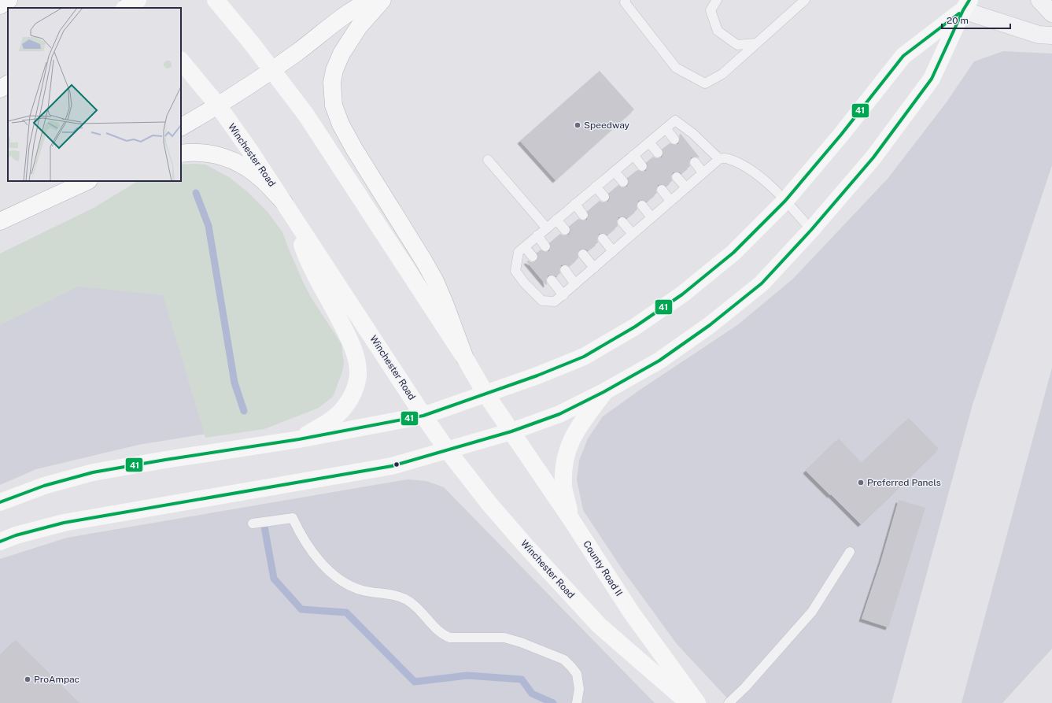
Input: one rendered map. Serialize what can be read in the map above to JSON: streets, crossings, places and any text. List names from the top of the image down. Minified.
{"streets":{"main road":["Winchester Road","County Road II"]},"places":["Speedway","Preferred Panels","ProAmpac"],"lines":["transit line 41"],"scale_bar":"20 m"}
